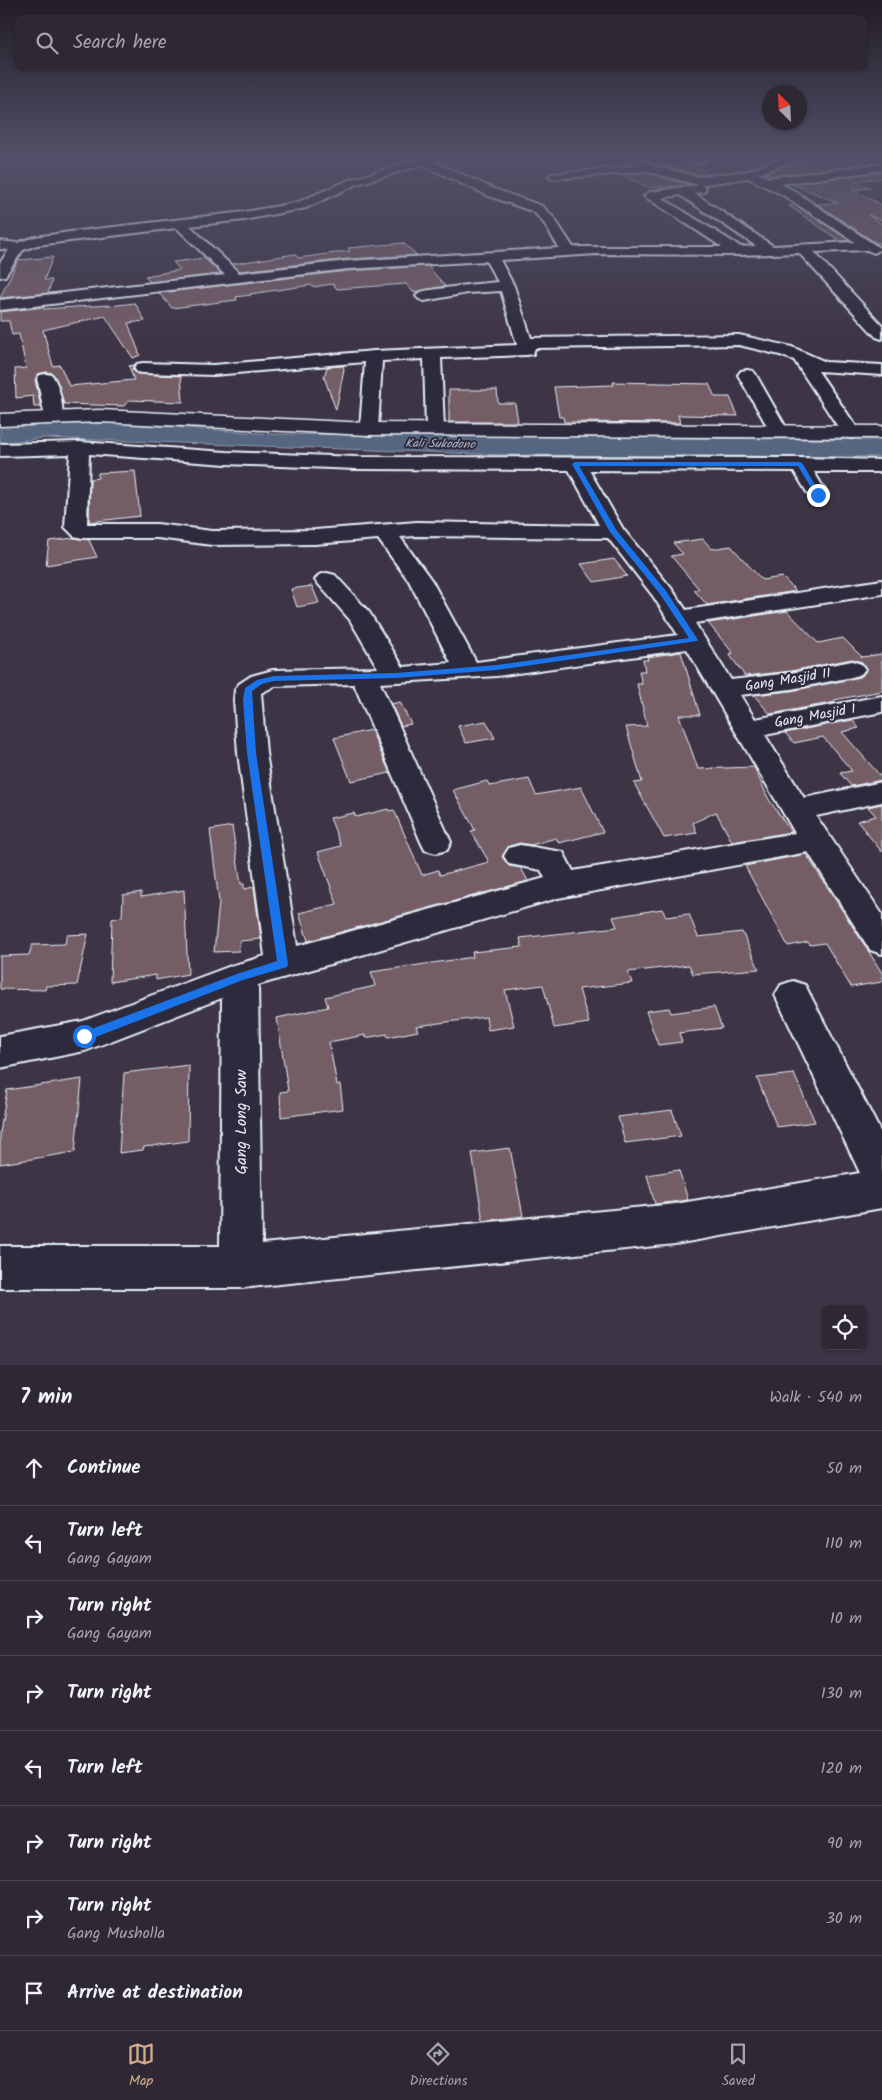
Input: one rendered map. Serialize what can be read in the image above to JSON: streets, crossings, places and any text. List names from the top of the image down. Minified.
{"streets":{"street":["Gang Masjid II","Gang Masjid I","Gang Long Saw"]},"water":["Kali Sukodono"],"north":"top left","page":{"search":"Search here","heading":["7 min","Walk · 540 m"],"list":[["Continue","50 m"],["Turn left","Gang Gayam","110 m"],["Turn right","Gang Gayam","10 m"],["Turn right","130 m"],["Turn left","120 m"],["Turn right","90 m"],["Turn right","Gang Musholla","30 m"],"Arrive at destination"],"nav":["Map","Directions","Saved"]}}
